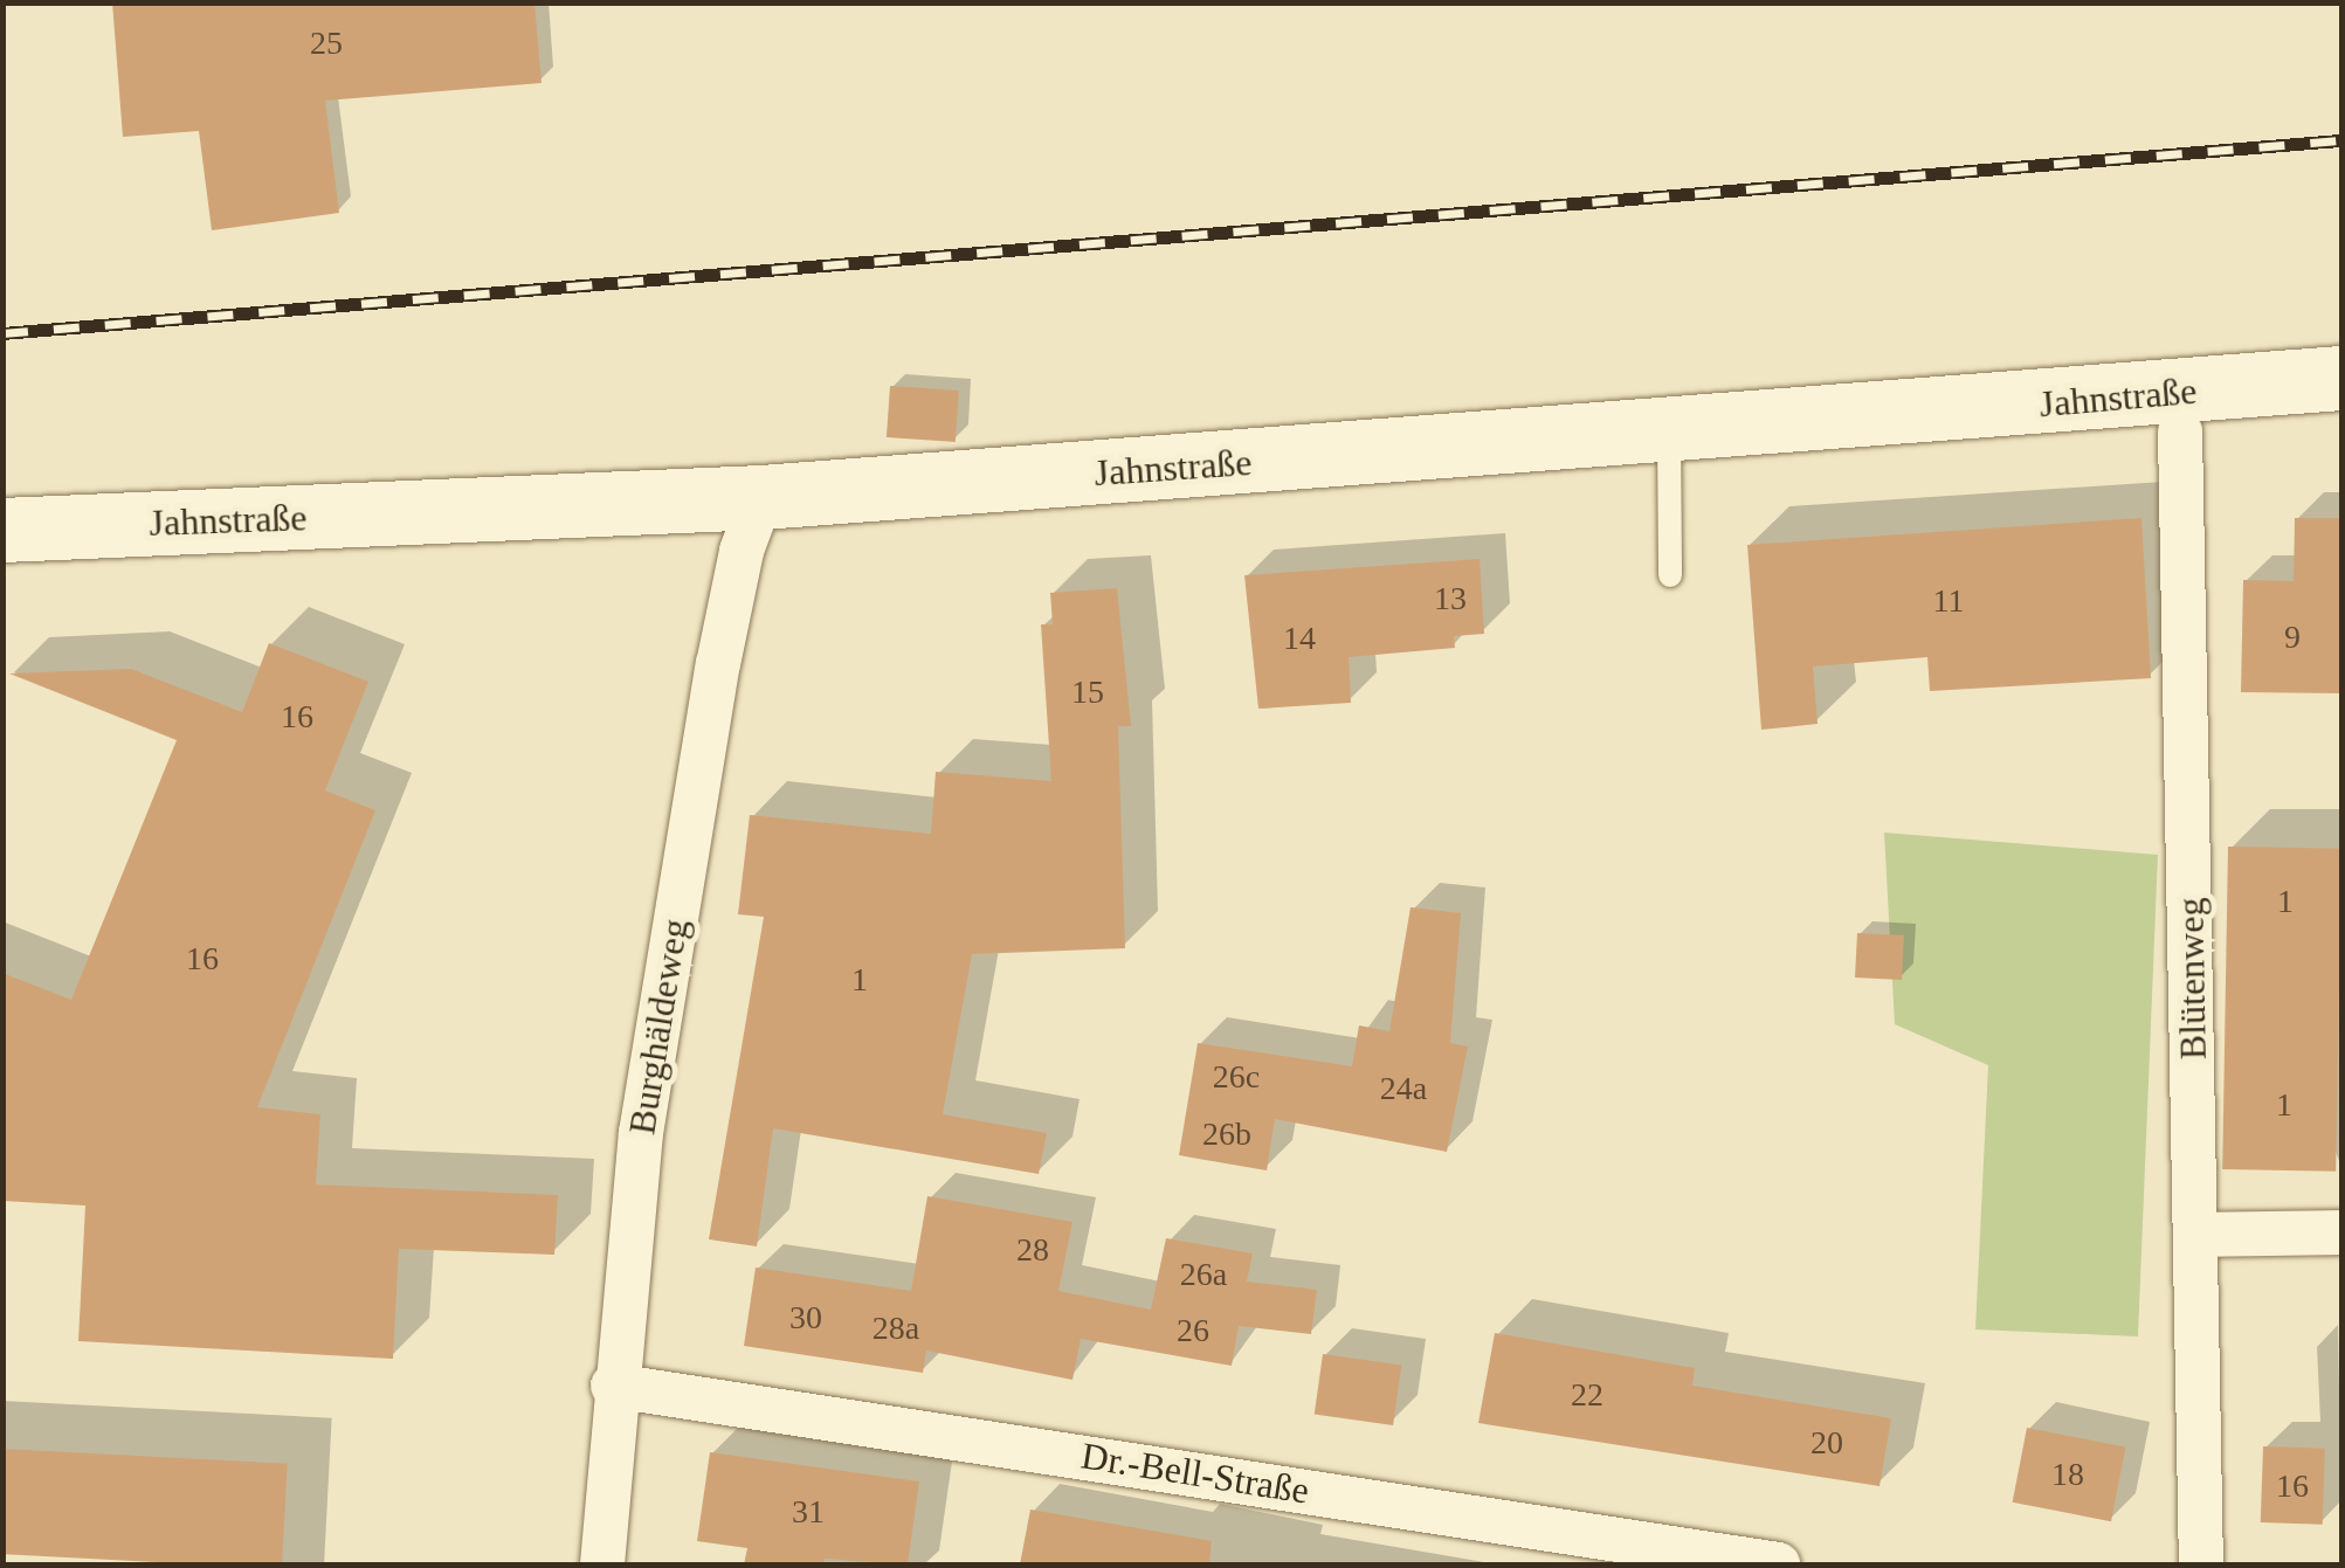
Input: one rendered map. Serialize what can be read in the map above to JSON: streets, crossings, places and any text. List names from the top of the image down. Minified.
{"streets":{"street":["Jahnstraße","Blütenweg","Burghäldeweg","Dr.-Bell-Straße"]},"crossings":[["Jahnstraße","Blütenweg"],["Jahnstraße","Burghäldeweg"],["Burghäldeweg","Dr.-Bell-Straße"]],"house_numbers":["25","13","11","9","14","15","16","1","16","1","26c","24a","1","26b","28","26a","30","28a","26","22","20","18","16","31"]}
